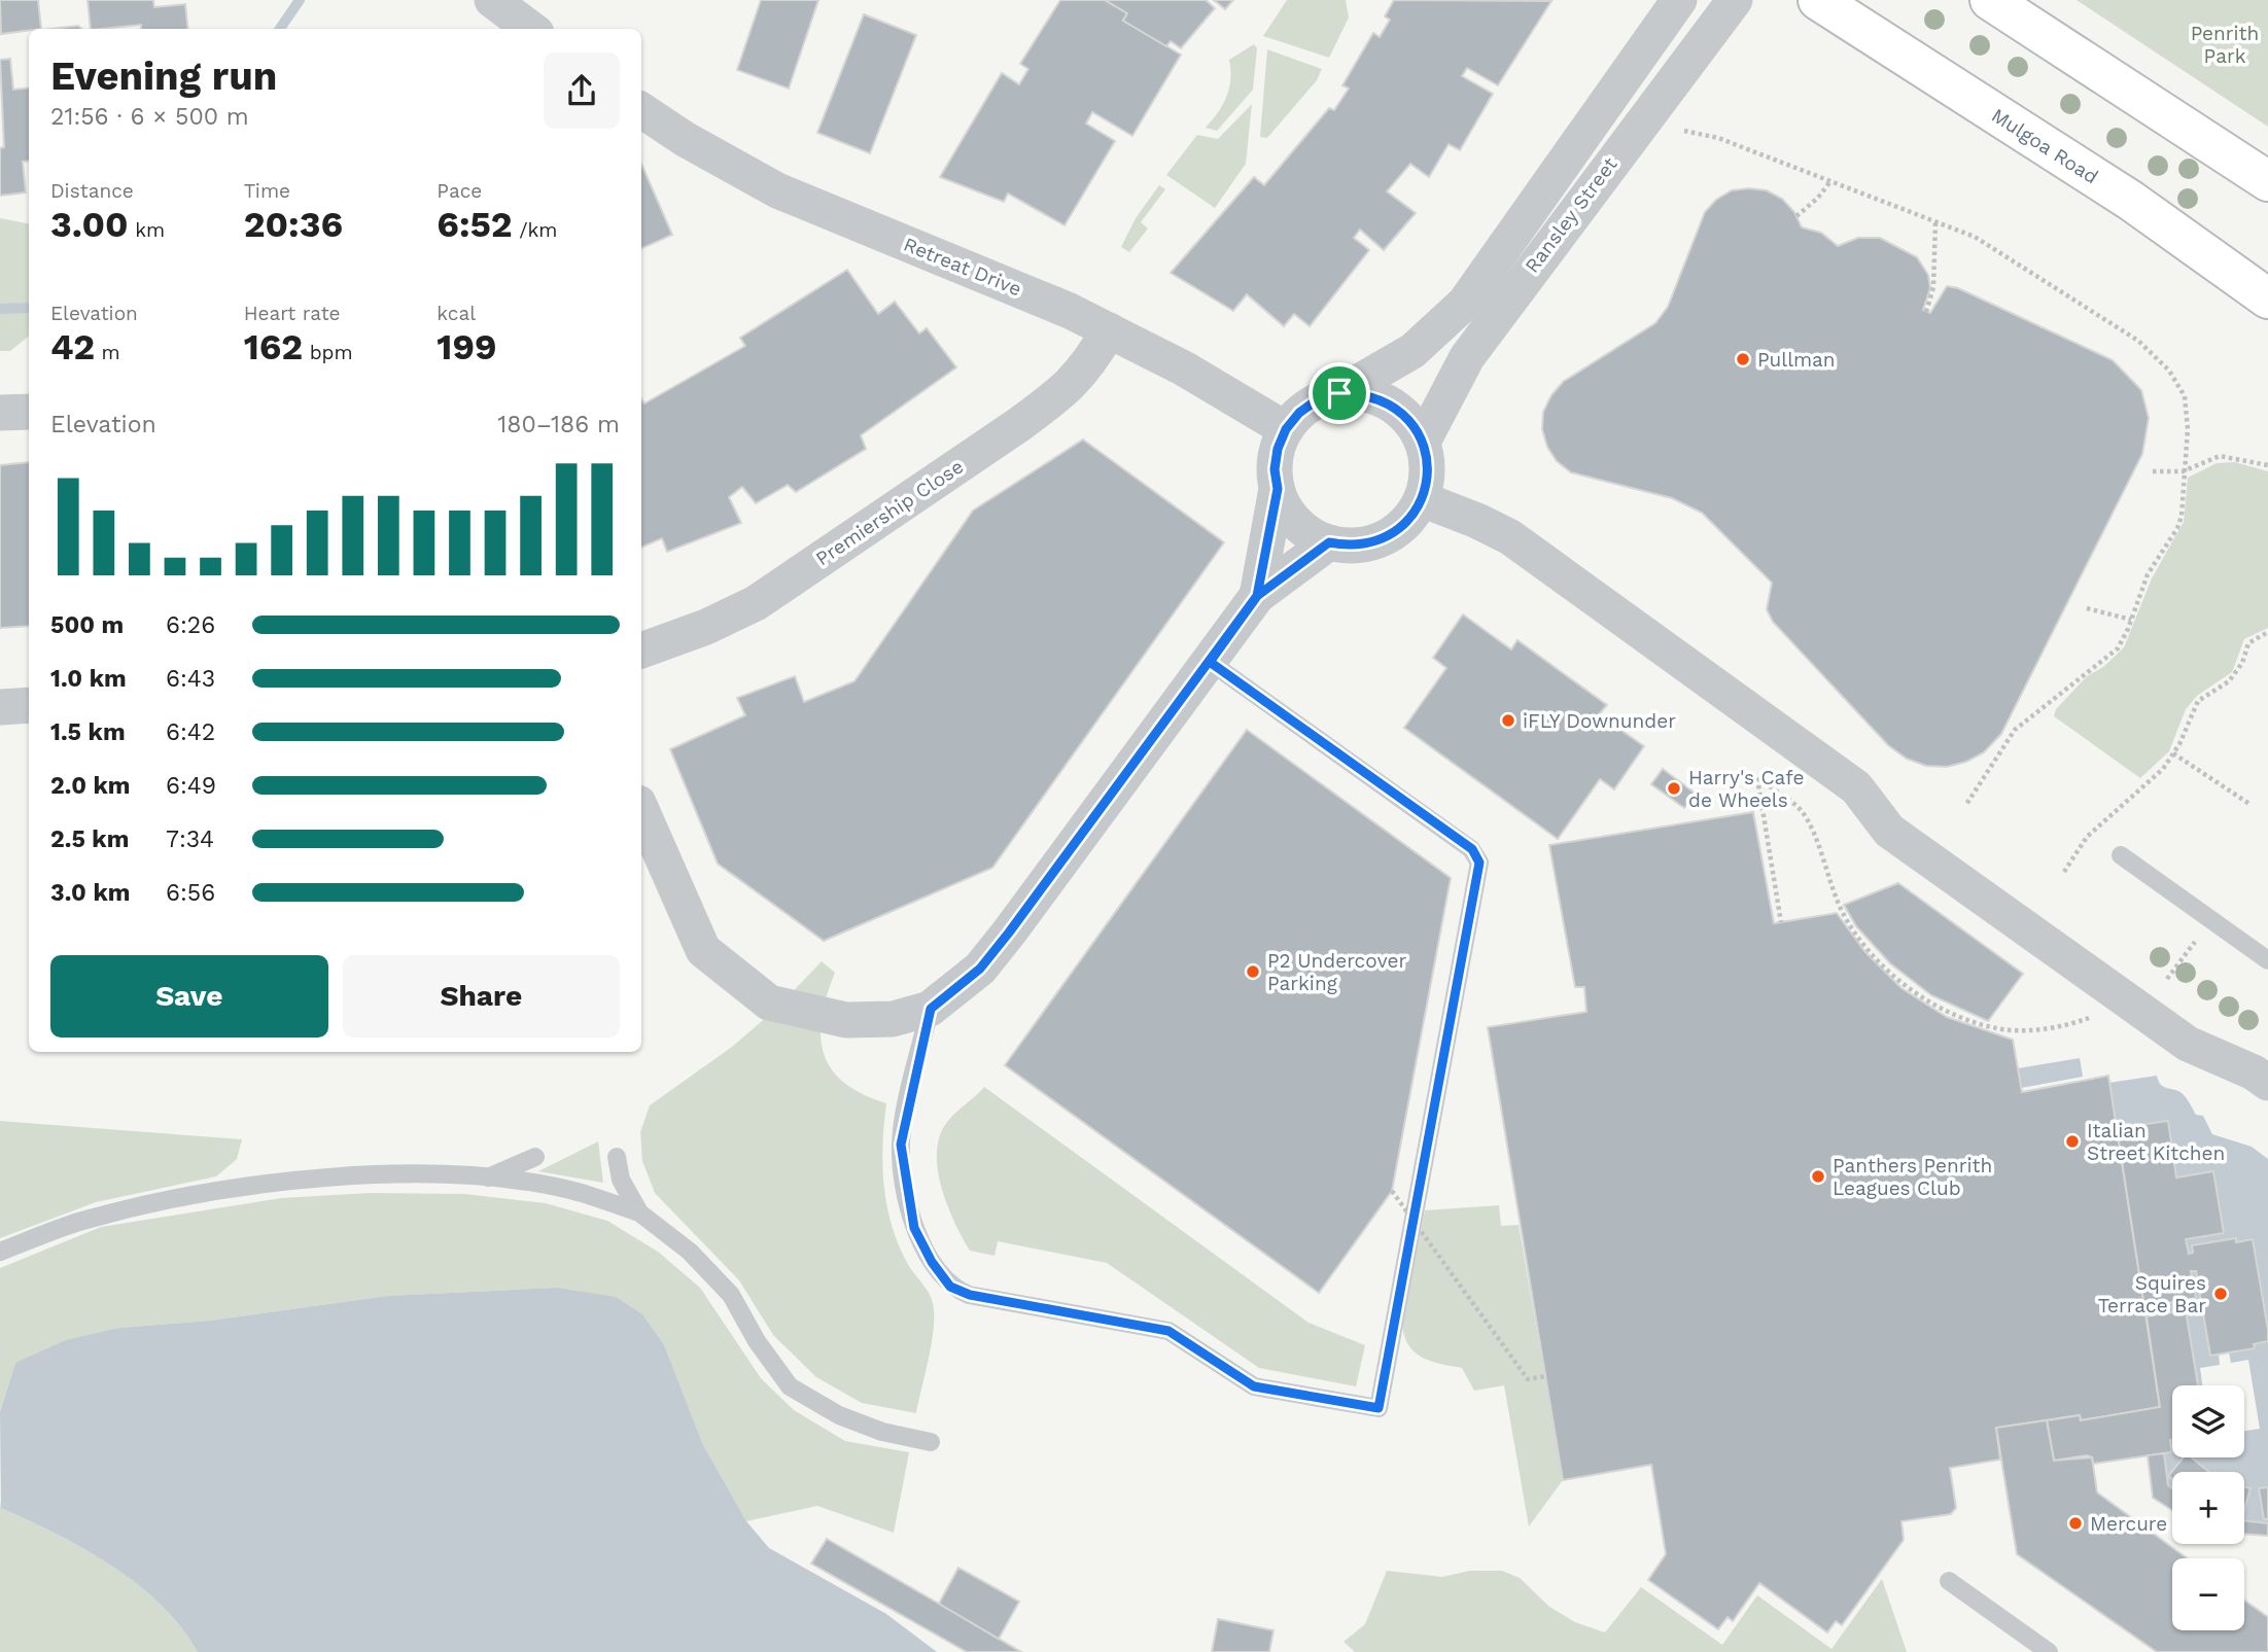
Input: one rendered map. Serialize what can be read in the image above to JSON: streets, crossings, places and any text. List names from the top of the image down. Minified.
{"streets":{"main road":["Mulgoa Road"],"street":["Ransley Street","Retreat Drive","Premiership Close"]},"crossings":[["Ransley Street","Retreat Drive"],["Retreat Drive","Premiership Close"]],"parks":["Penrith Park"],"places":["Pullman","iFLY Downunder","Harry's Cafe de Wheels","P2 Undercover Parking","Italian Street Kitchen","Panthers Penrith Leagues Club","Squires Terrace Bar","Mercure"],"page":{"heading":["Evening run","21:56 · 6 × 500 m"],"stats":[["Distance","3.00 km"],["Time","20:36"],["Pace","6:52 /km"],["Elevation","42 m"],["Heart rate","162 bpm"],["kcal","199"]],"chart":["Elevation","180–186 m"],"list":[{"name":"500 m","note":"6:26"},{"name":"1.0 km","note":"6:43"},{"name":"1.5 km","note":"6:42"},{"name":"2.0 km","note":"6:49"},{"name":"2.5 km","note":"7:34"},{"name":"3.0 km","note":"6:56"}],"buttons":["Save","Share"],"map_buttons":["+","−"]}}
